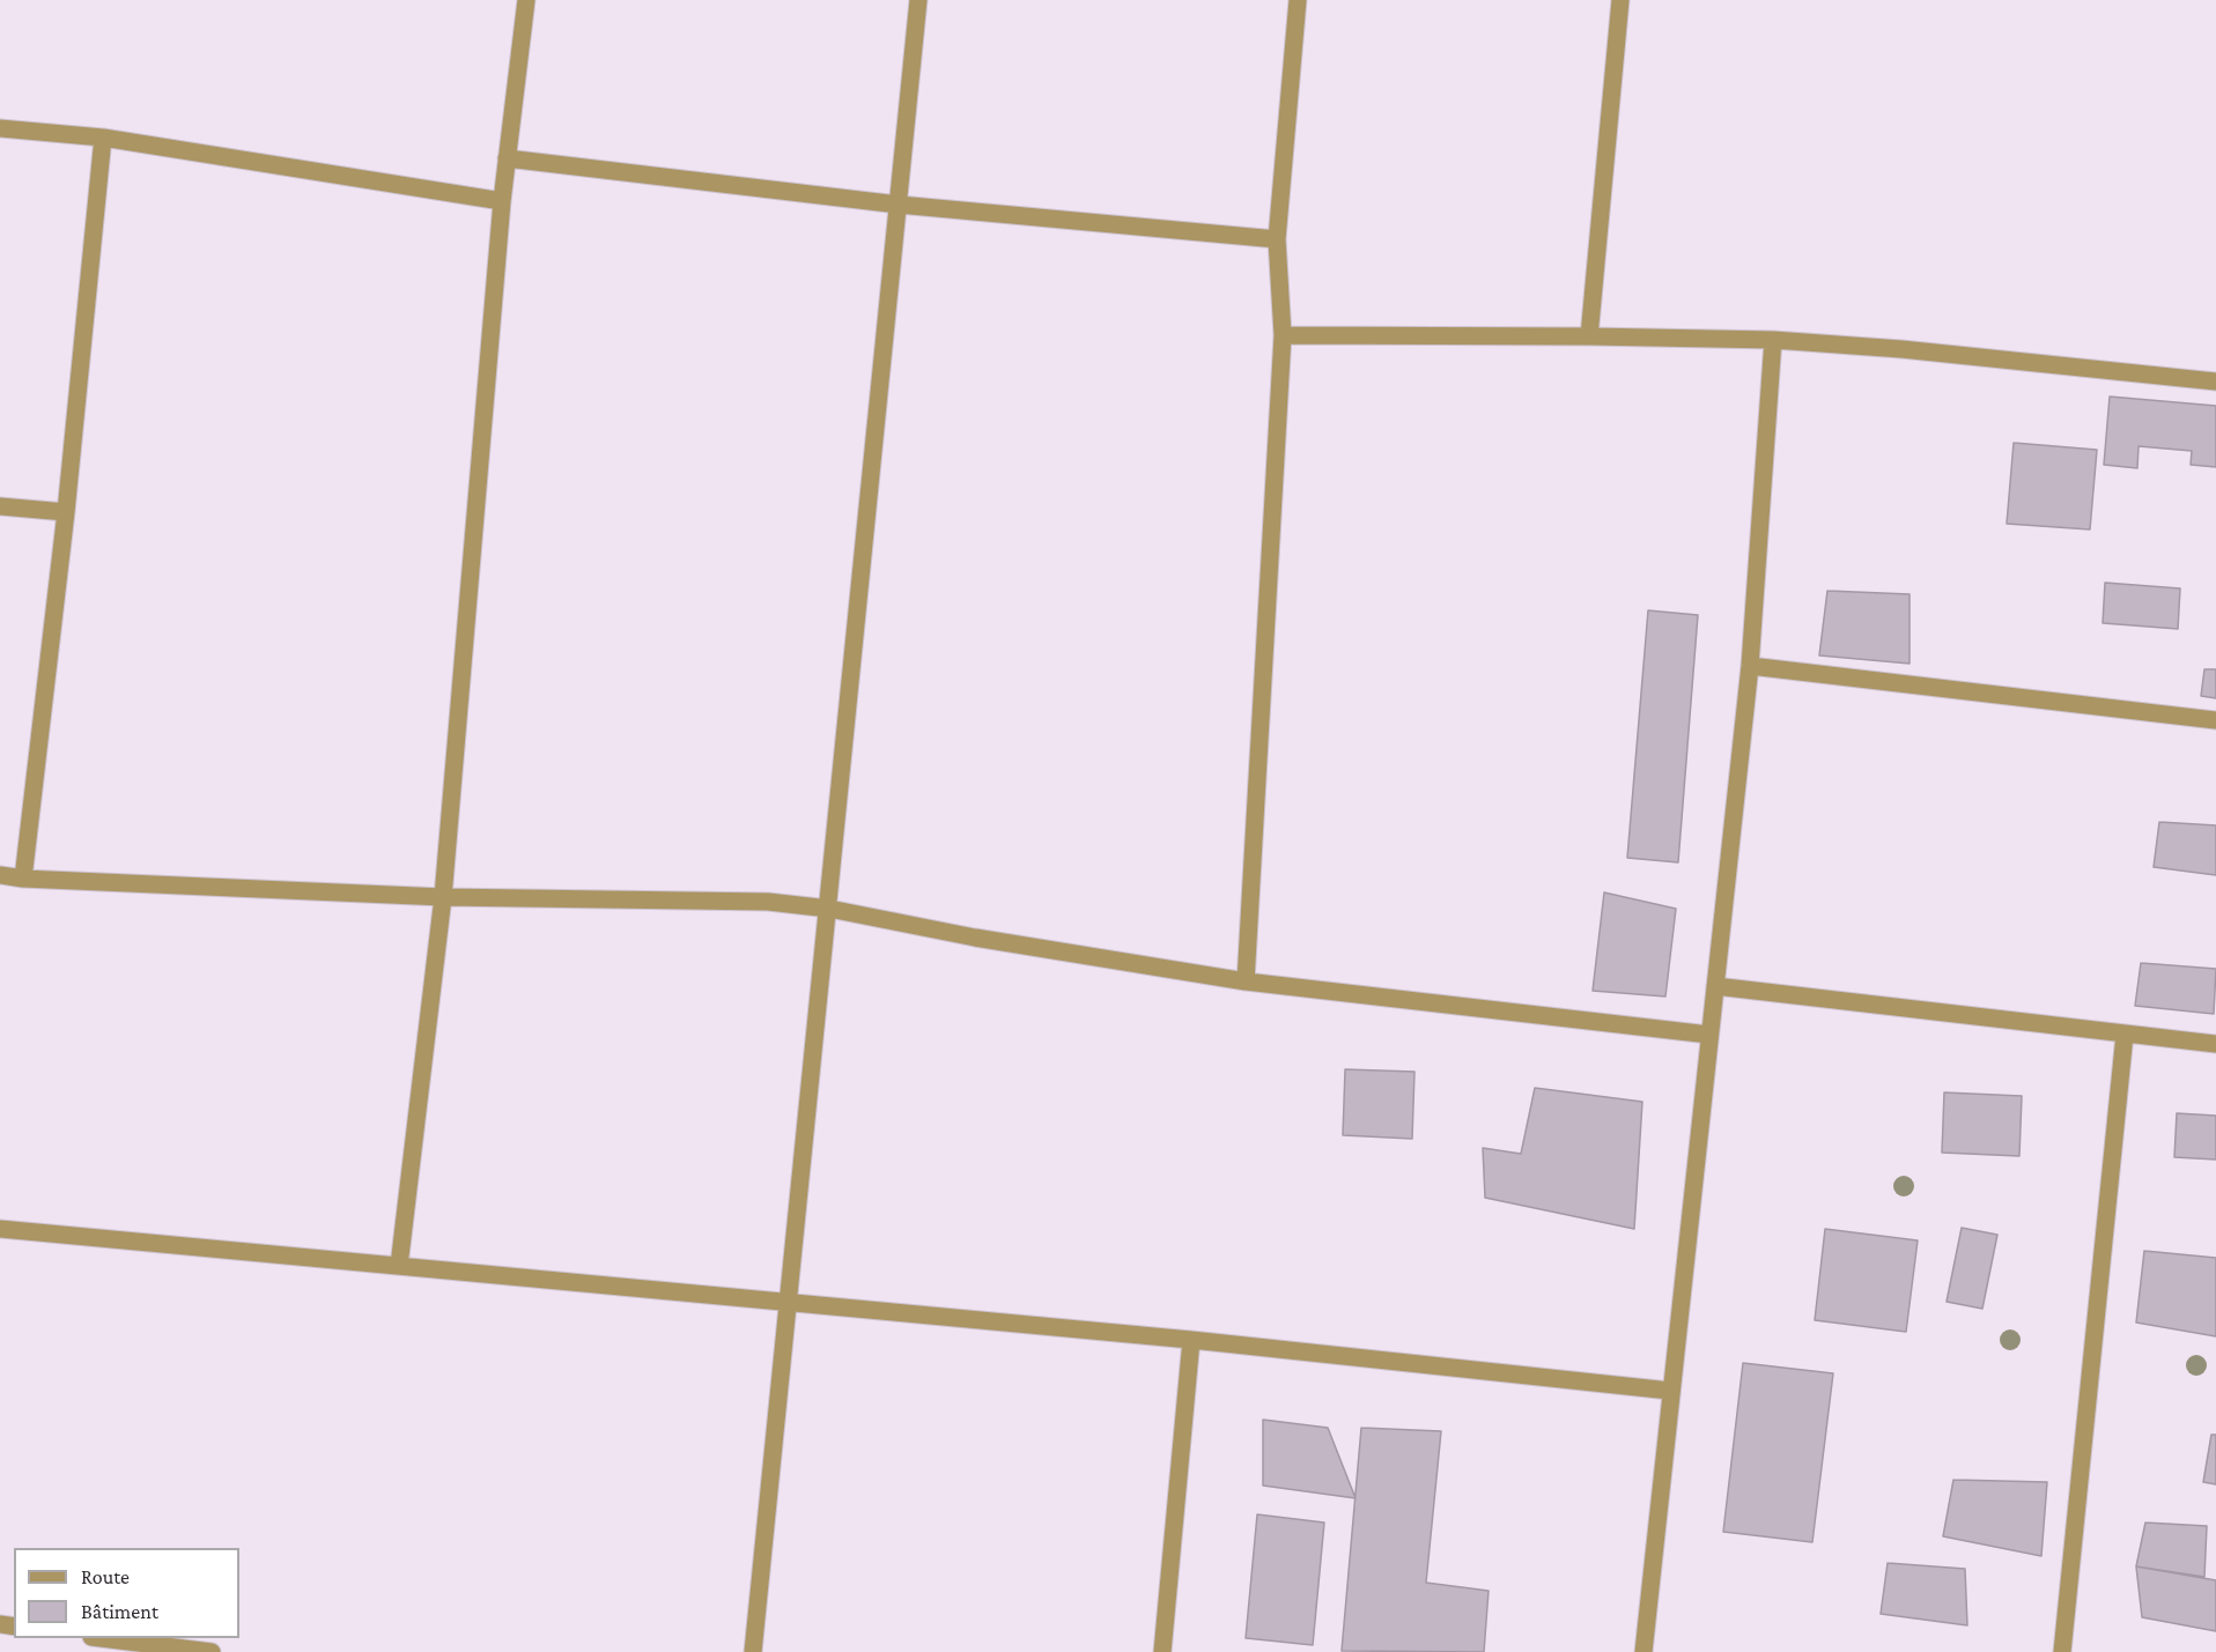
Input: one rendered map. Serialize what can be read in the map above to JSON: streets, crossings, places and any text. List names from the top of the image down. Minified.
{"legend":["Route","Bâtiment"]}
